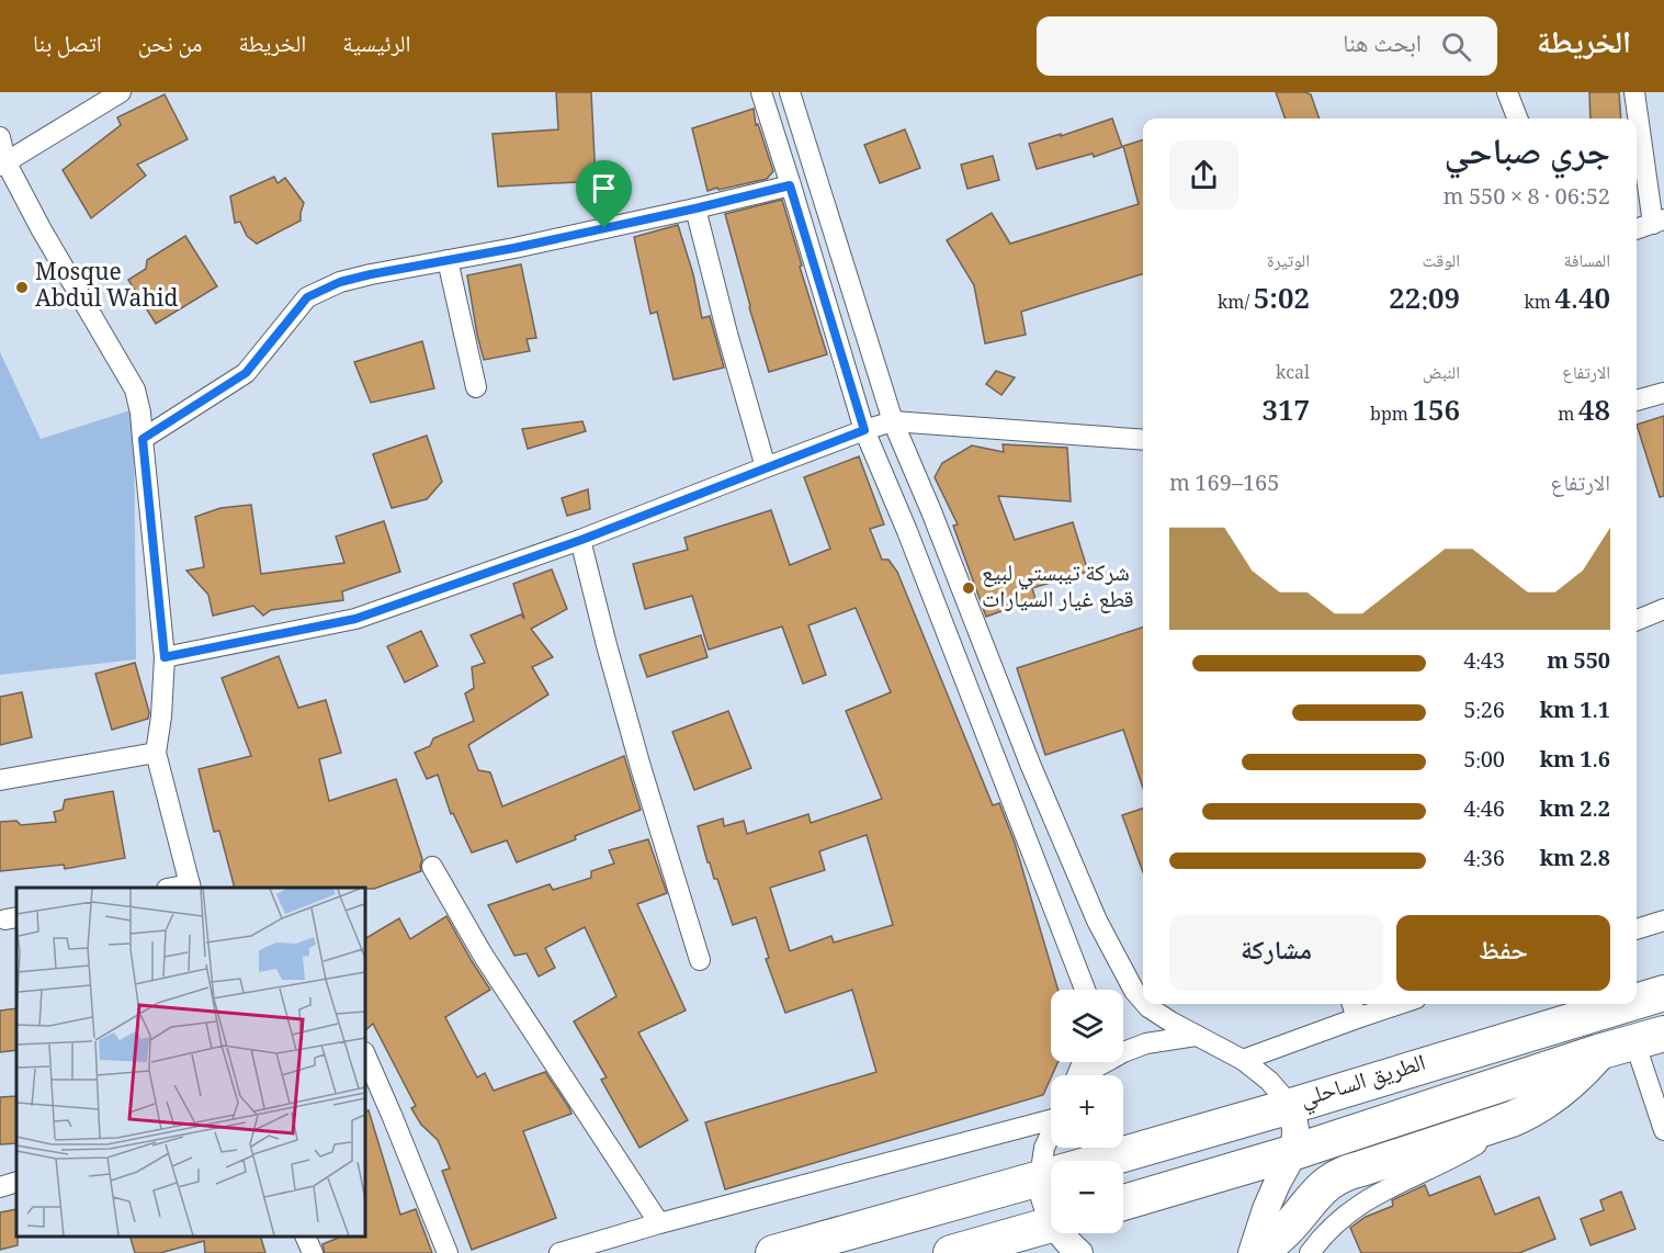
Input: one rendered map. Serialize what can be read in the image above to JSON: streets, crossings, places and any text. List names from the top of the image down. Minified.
{"streets":{"highway":["الطريق الساحلي"]},"places":["Mosque Abdul Wahid","شركة تيبستي لبيع قطع غيار السيارات"],"page":{"header":"الخريطة","search":"ابحث هنا","nav":["الرئيسية","الخريطة","من نحن","اتصل بنا"],"heading":["جري صباحي","06:52 · 8 × 550 m"],"stats":[["المسافة","4.40 km"],["الوقت","22:09"],["الوتيرة","5:02 /km"],["الارتفاع","48 m"],["النبض","156 bpm"],["kcal","317"]],"chart":["الارتفاع","165–169 m"],"list":[{"name":"550 m","note":"4:43"},{"name":"1.1 km","note":"5:26"},{"name":"1.6 km","note":"5:00"},{"name":"2.2 km","note":"4:46"},{"name":"2.8 km","note":"4:36"}],"buttons":["حفظ","مشاركة"],"map_buttons":["+","−"]}}
